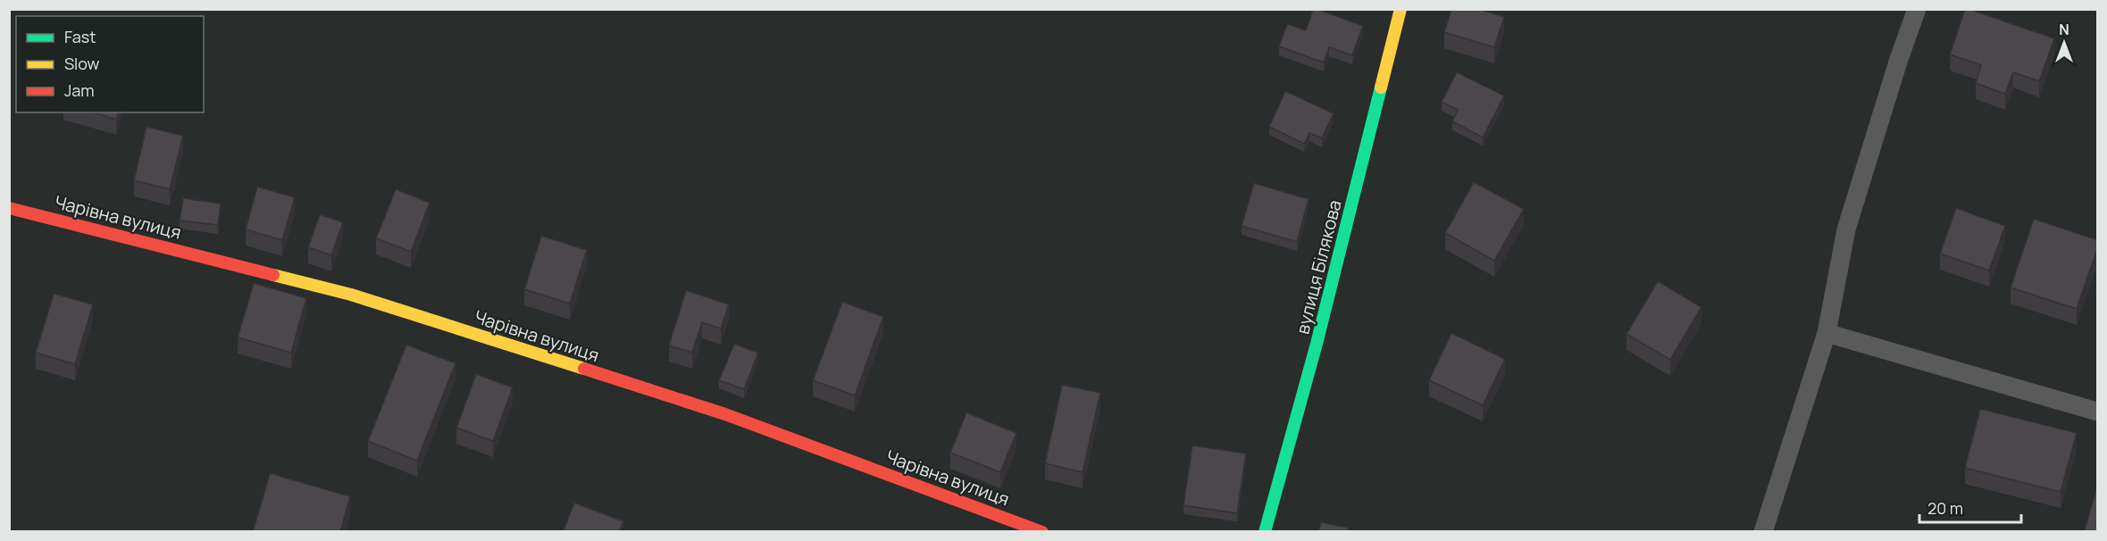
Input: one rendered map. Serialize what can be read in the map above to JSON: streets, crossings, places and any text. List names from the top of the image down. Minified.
{"streets":{"street":["Чарівна вулиця","вулиця Білякова"]},"legend":["Fast","Slow","Jam"],"scale_bar":"20 m","north":"top"}
